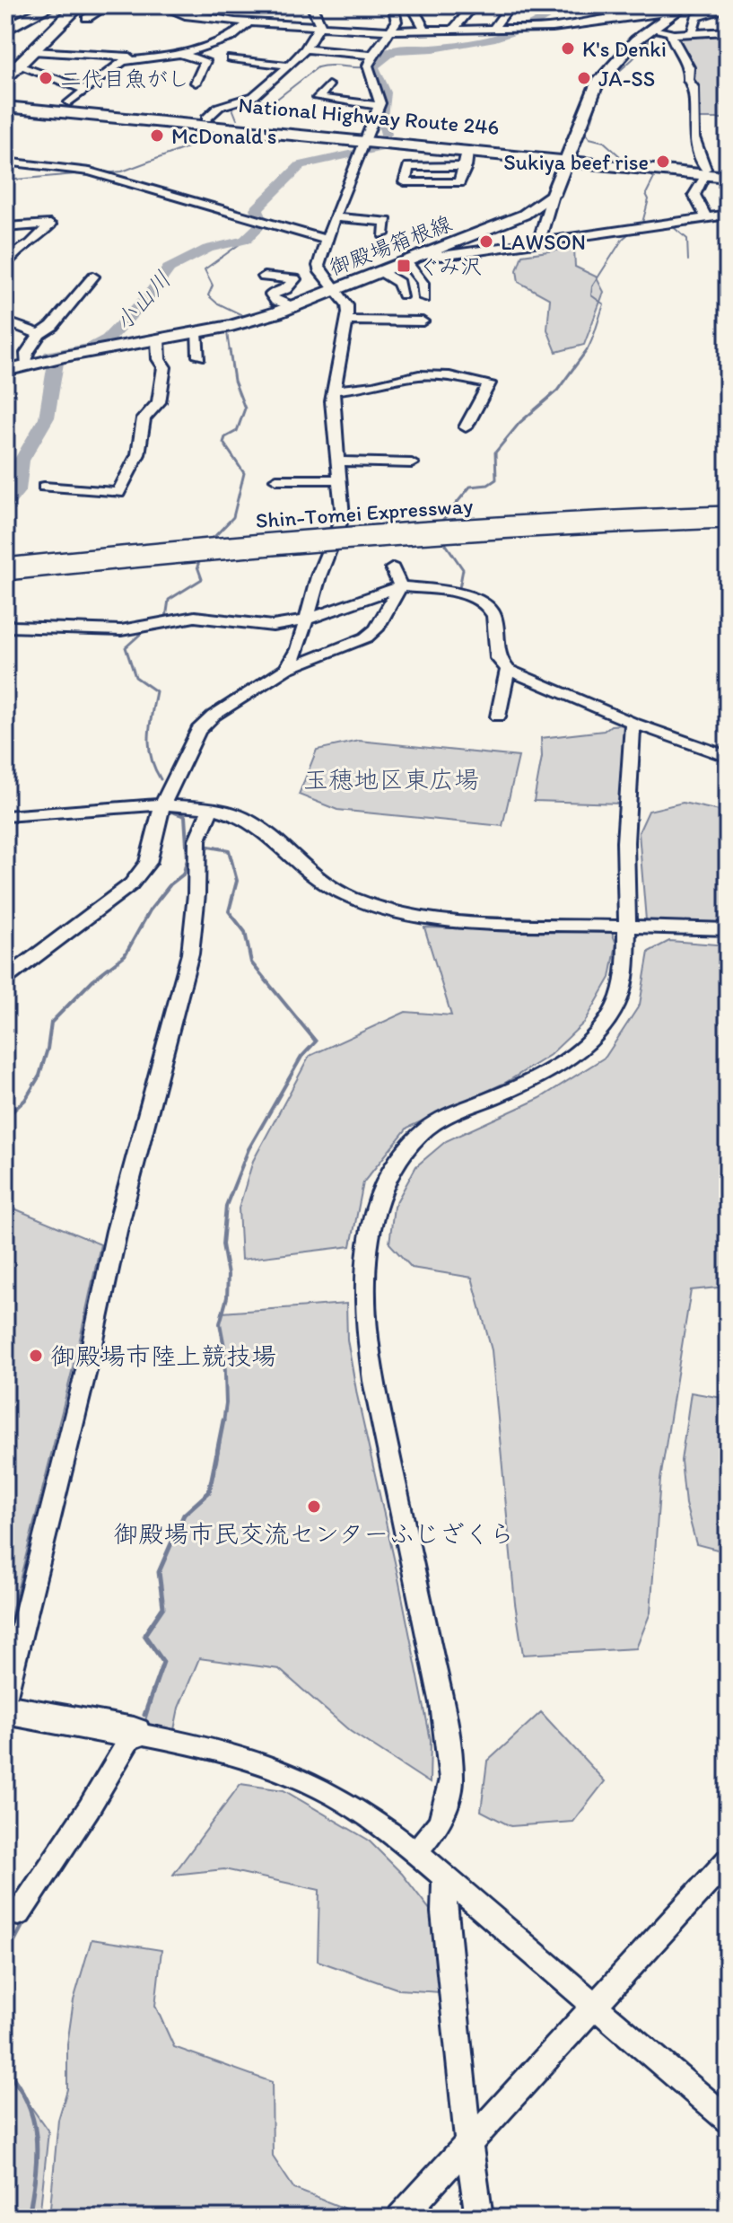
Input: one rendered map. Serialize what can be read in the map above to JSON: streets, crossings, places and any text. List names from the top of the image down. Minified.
{"streets":{"highway":["National Highway Route 246","Shin-Tomei Expressway"],"main road":["御殿場箱根線"]},"water":["小山川"],"parks":["玉穂地区東広場"],"places":{"other":["K's Denki","二代目魚がし","JA-SS","McDonald's","Sukiya beef rise","LAWSON","御殿場市陸上競技場","御殿場市民交流センターふじざくら"],"transit":["ぐみ沢"]}}
